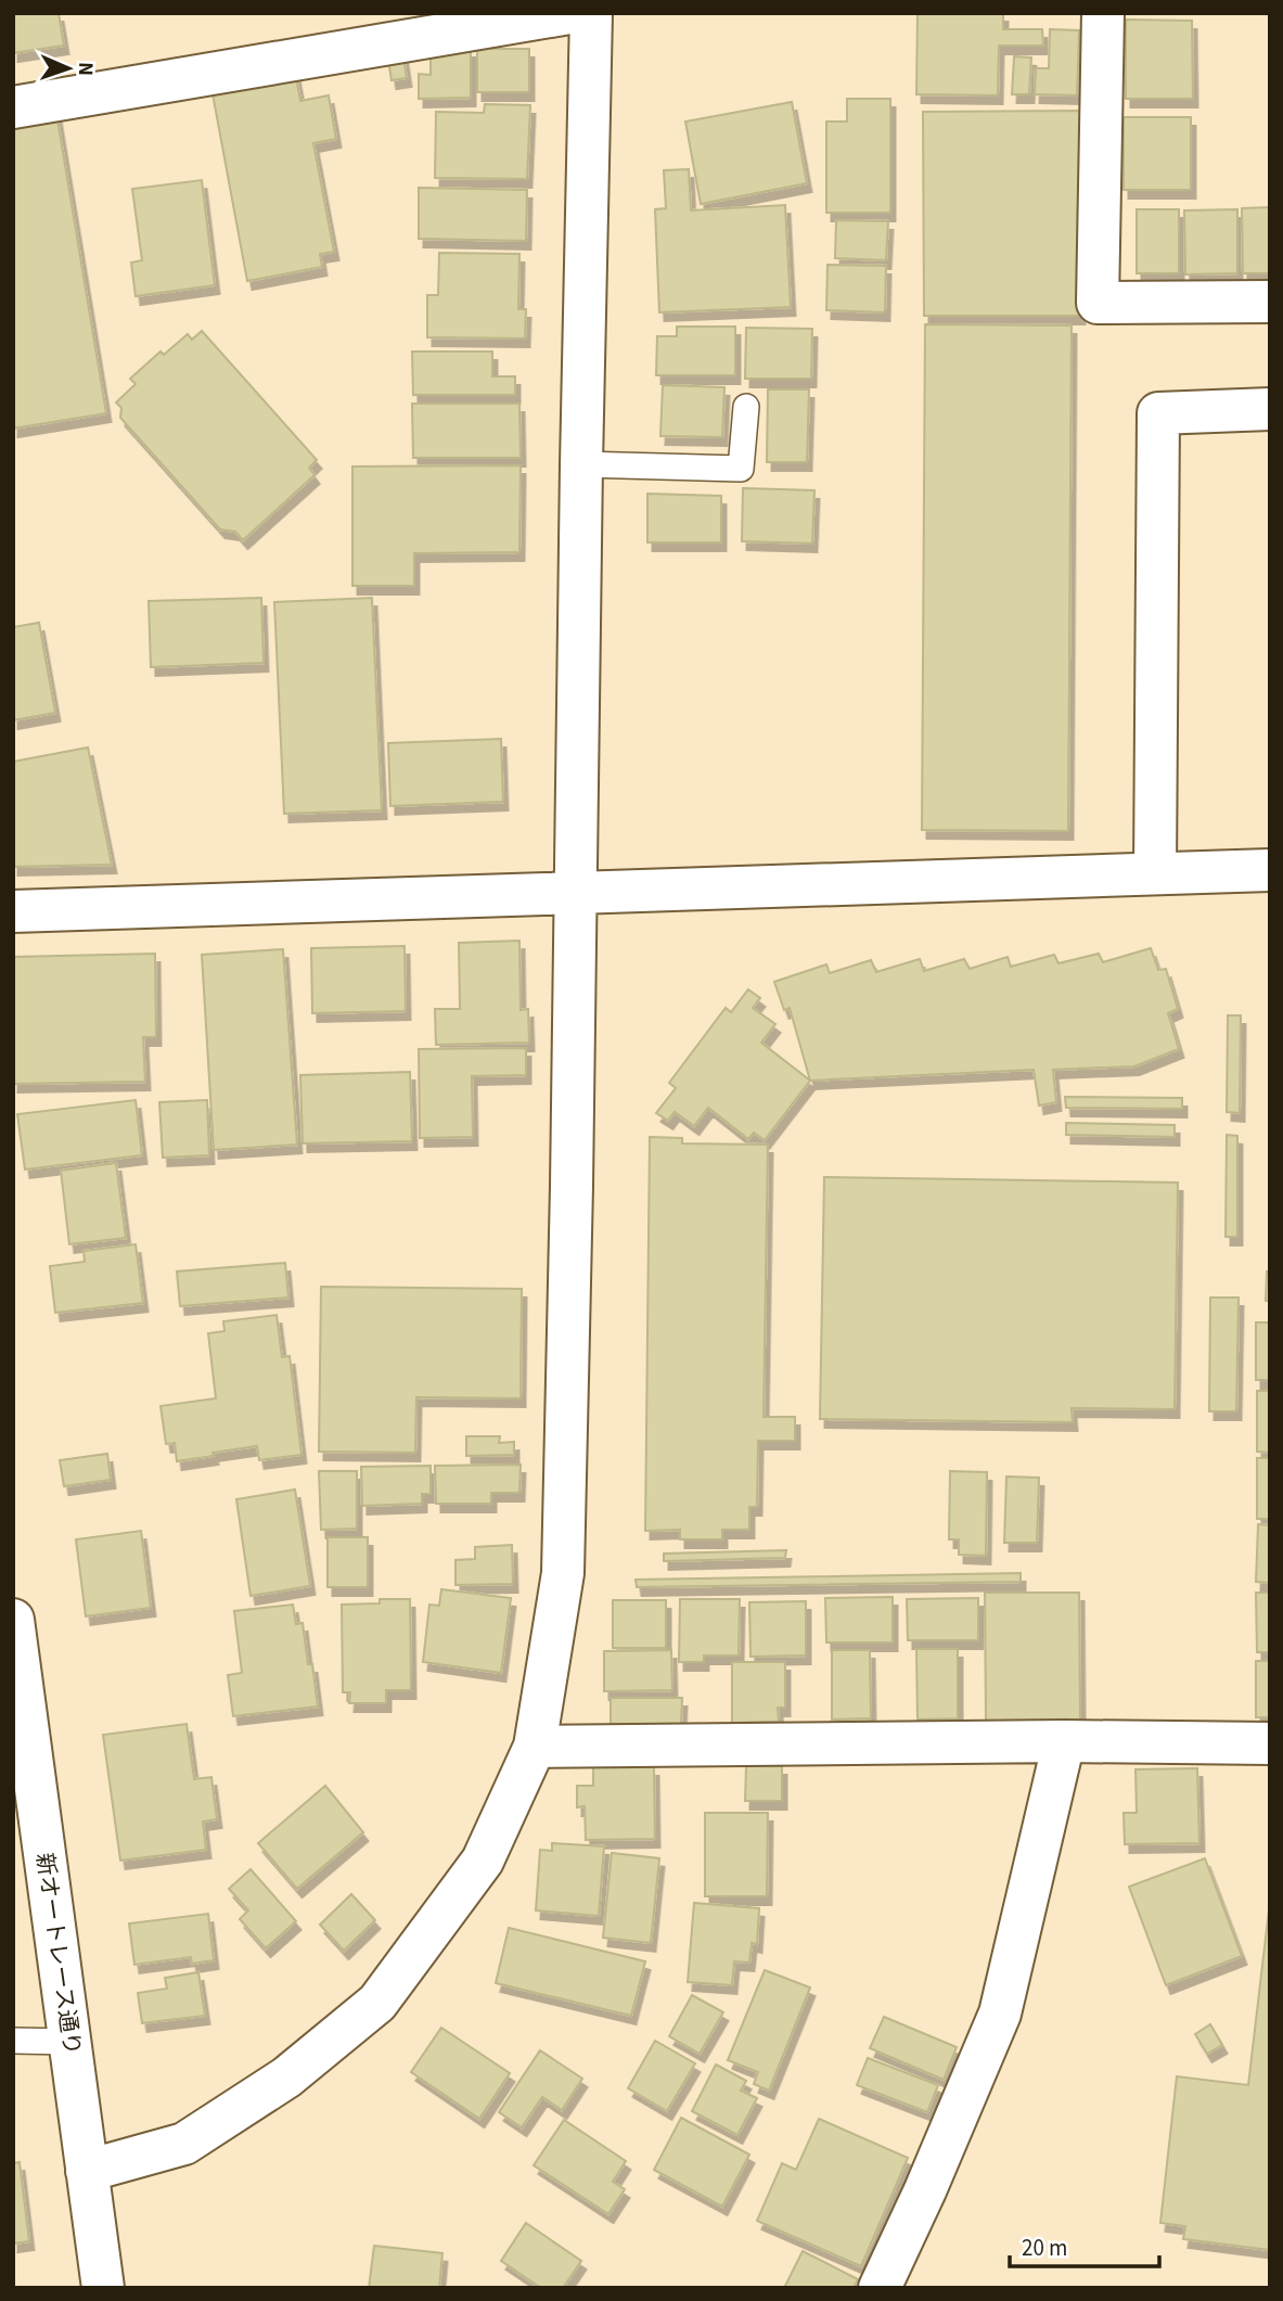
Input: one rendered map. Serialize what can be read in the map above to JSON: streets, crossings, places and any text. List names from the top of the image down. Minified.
{"streets":{"street":["新オートレース通り"]},"scale_bar":"20 m","north":"right"}
